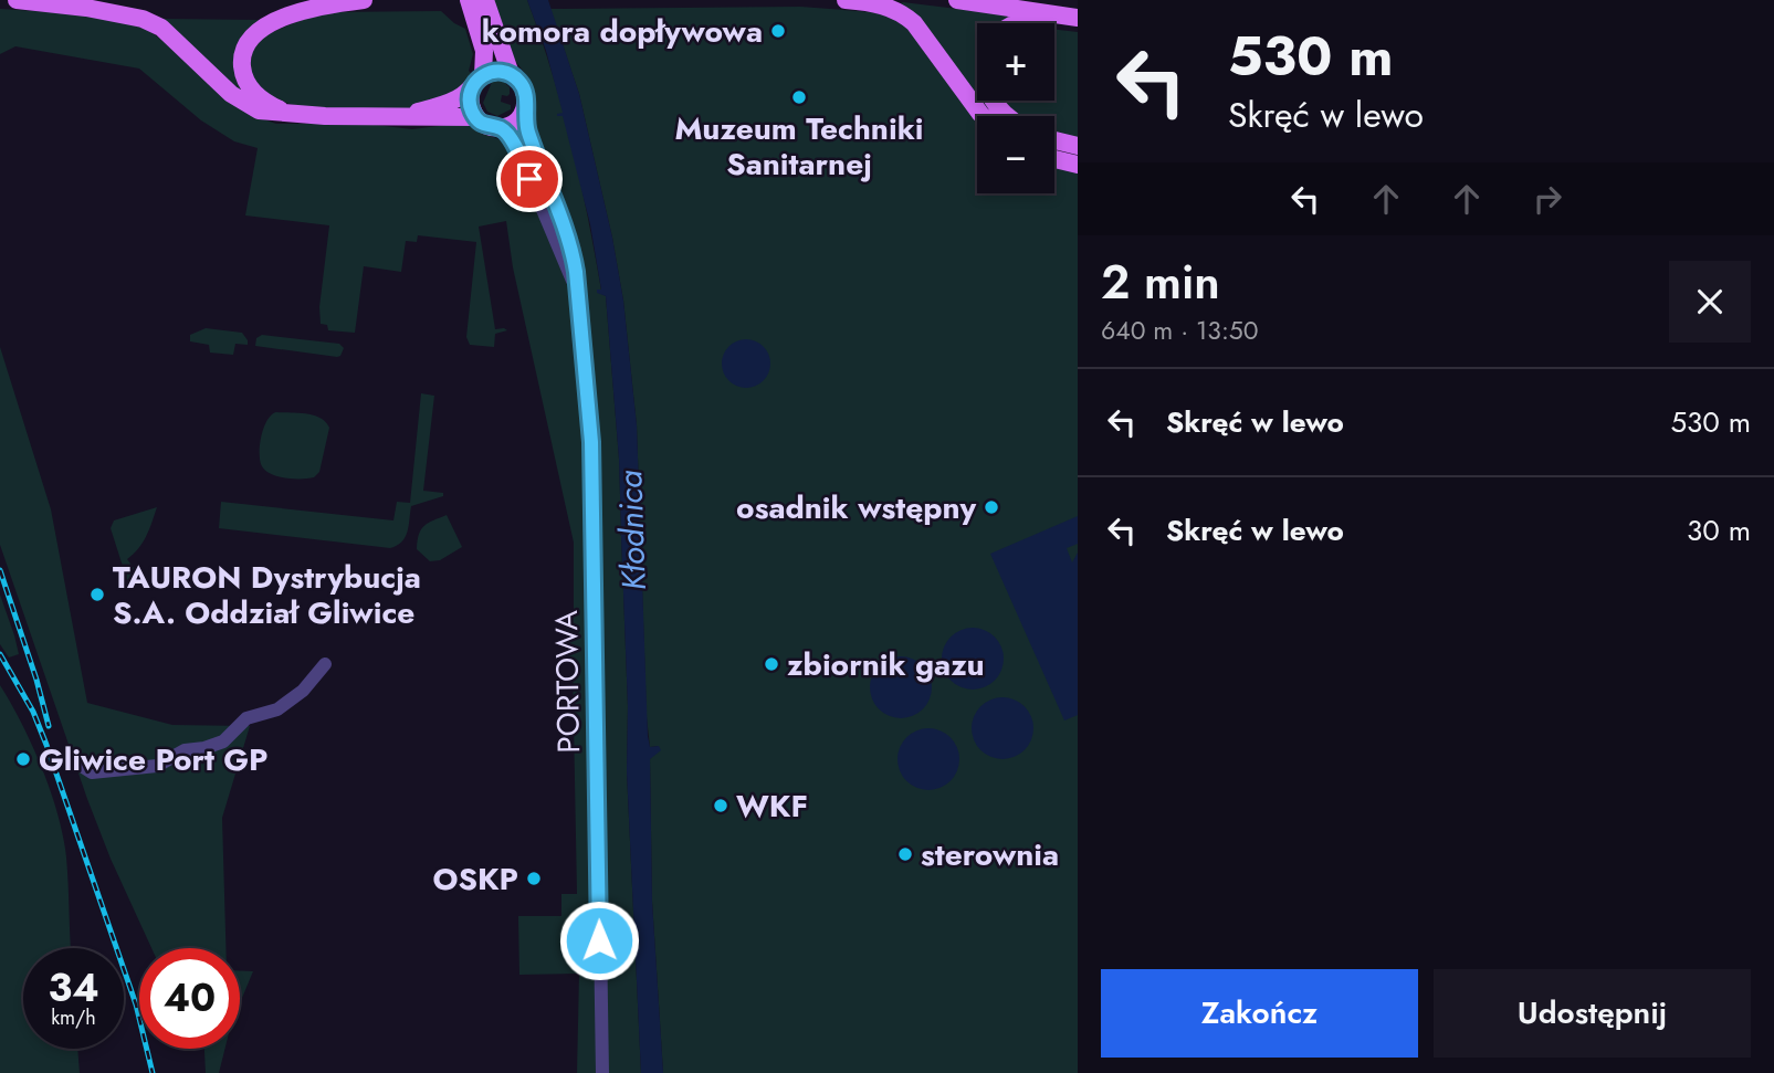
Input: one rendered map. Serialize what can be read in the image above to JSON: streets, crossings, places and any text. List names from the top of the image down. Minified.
{"streets":{"street":["PORTOWA"]},"water":["Kłodnica"],"places":["komora dopływowa","Muzeum Techniki Sanitarnej","osadnik wstępny","TAURON Dystrybucja S.A. Oddział Gliwice","zbiornik gazu","Gliwice Port GP","WKF","sterownia","OSKP"],"page":{"turn":["530 m","Skręć w lewo"],"map_buttons":["+","−"],"heading":["2 min","640 m · 13:50"],"list":[{"name":"Skręć w lewo","value":"530 m"},{"name":"Skręć w lewo","value":"30 m"}],"speed":"34 km/h","limit":"40","buttons":["Zakończ","Udostępnij"]}}
